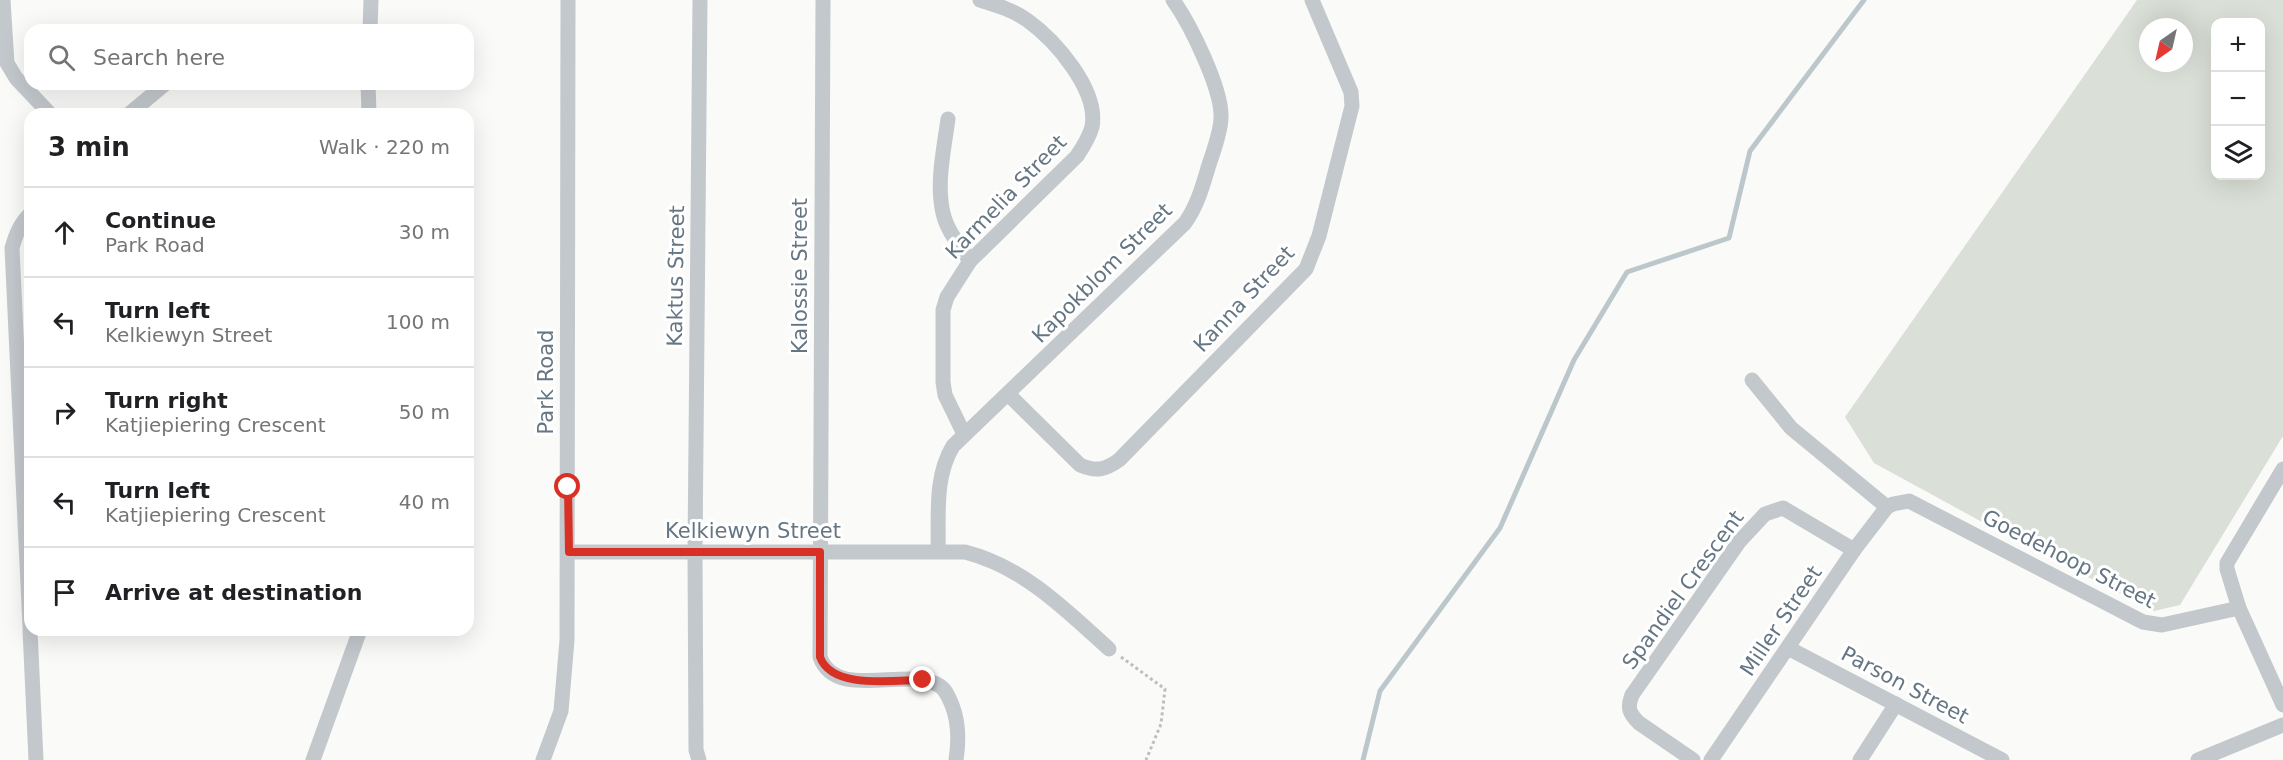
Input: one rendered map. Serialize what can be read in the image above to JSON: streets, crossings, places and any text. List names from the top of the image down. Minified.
{"streets":{"street":["Karmelia Street","Kapokblom Street","Kaktus Street","Kalossie Street","Kanna Street","Park Road","Kelkiewyn Street","Goedehoop Street","Spandiel Crescent","Miller Street","Parson Street"]},"crossings":[["Karmelia Street","Kapokblom Street"],["Kapokblom Street","Kanna Street"],["Kapokblom Street","Kelkiewyn Street"],["Kaktus Street","Kelkiewyn Street"],["Kalossie Street","Kelkiewyn Street"],["Park Road","Kelkiewyn Street"],["Goedehoop Street","Miller Street"],["Spandiel Crescent","Miller Street"],["Miller Street","Parson Street"]],"north":"bottom left","page":{"map_buttons":["+","−"],"search":"Search here","heading":["3 min","Walk · 220 m"],"list":[["Continue","Park Road","30 m"],["Turn left","Kelkiewyn Street","100 m"],["Turn right","Katjiepiering Crescent","50 m"],["Turn left","Katjiepiering Crescent","40 m"],"Arrive at destination"]}}
